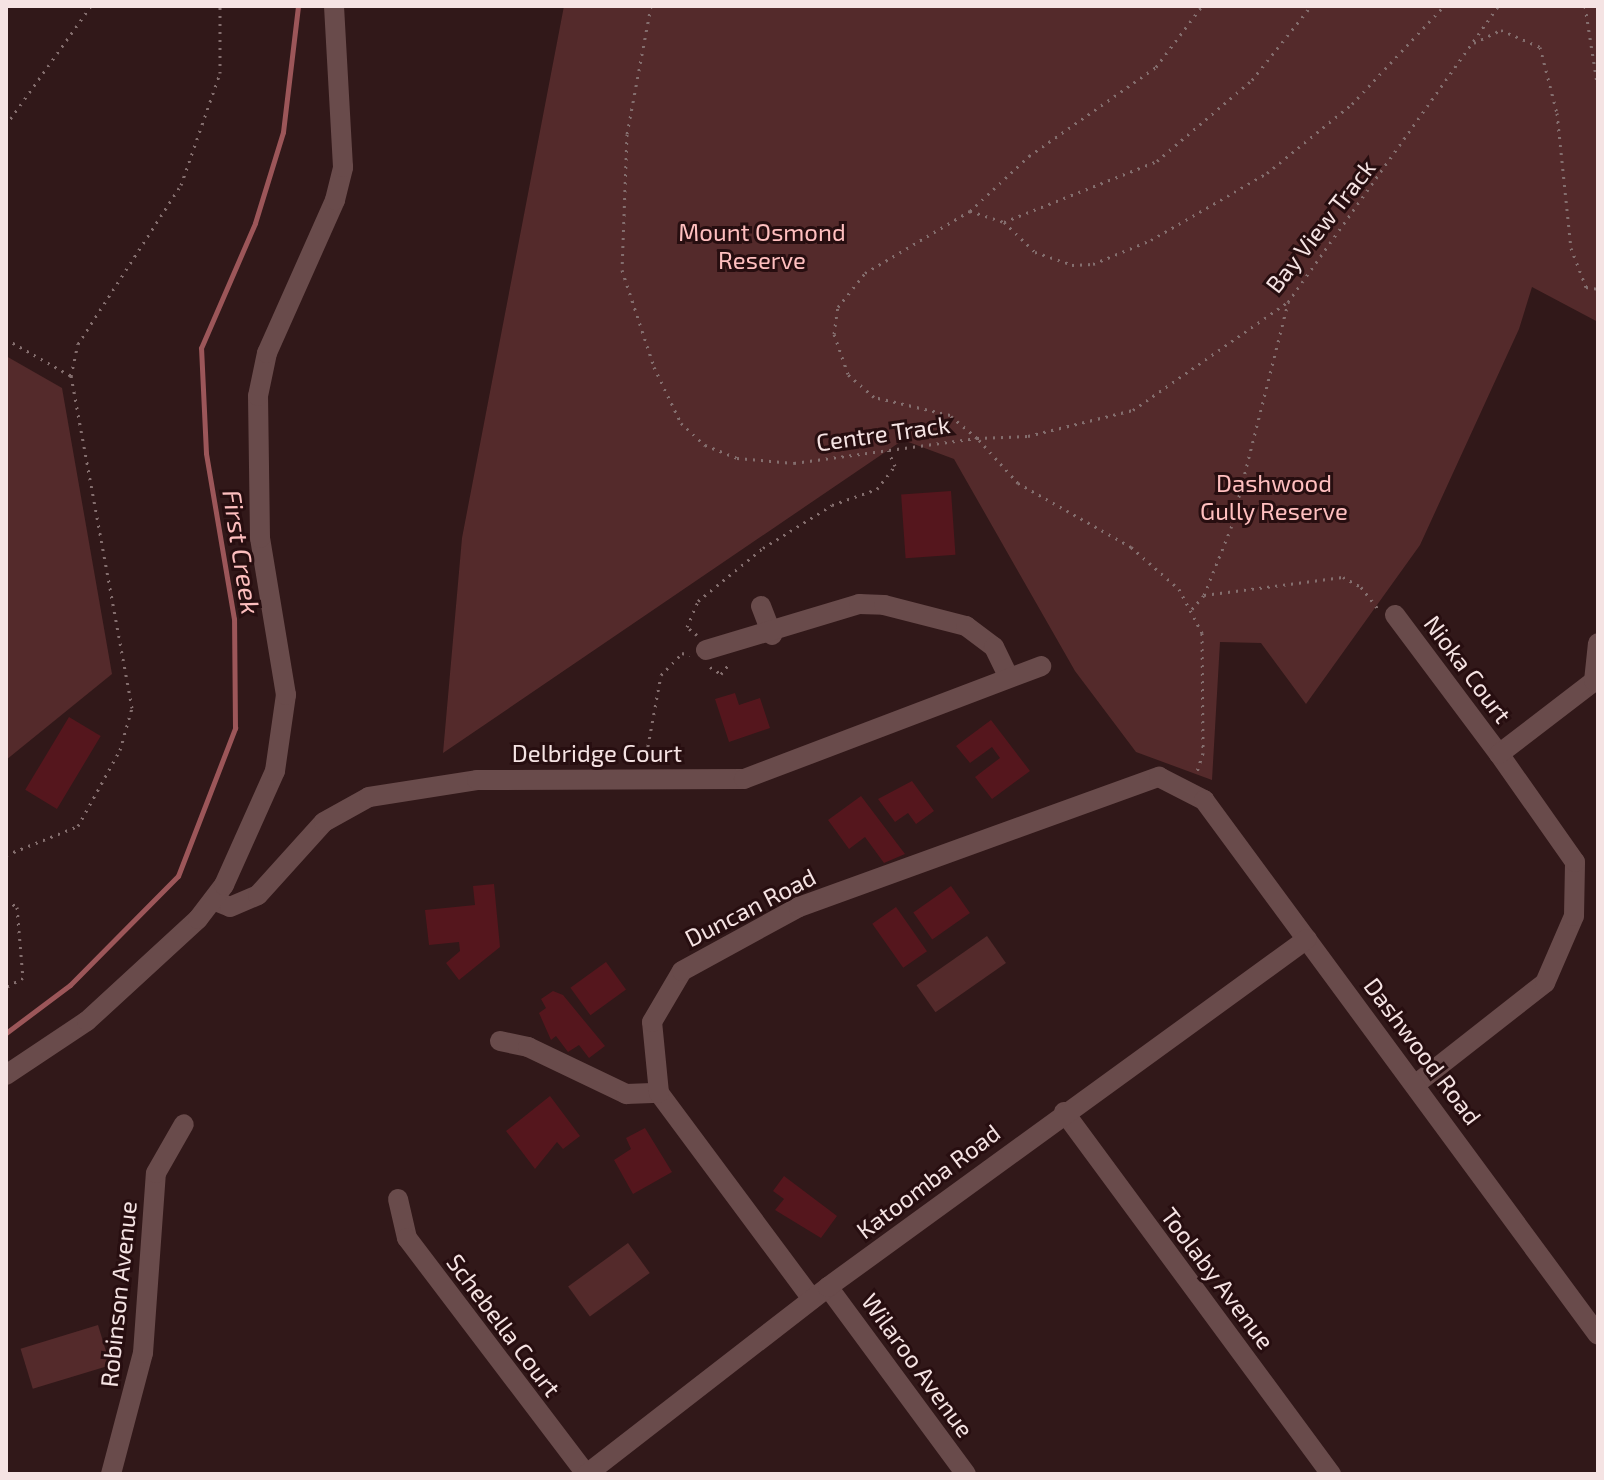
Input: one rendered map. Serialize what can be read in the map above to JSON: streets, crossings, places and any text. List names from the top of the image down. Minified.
{"streets":{"street":["Nioka Court","Delbridge Court","Duncan Road","Dashwood Road","Katoomba Road","Toolaby Avenue","Robinson Avenue","Schebella Court","Wilaroo Avenue"],"path":["Bay View Track","Centre Track"]},"crossings":[["Bay View Track","Centre Track"],["Nioka Court","Dashwood Road"],["Duncan Road","Dashwood Road"],["Dashwood Road","Katoomba Road"],["Katoomba Road","Toolaby Avenue"],["Katoomba Road","Schebella Court"],["Katoomba Road","Wilaroo Avenue"]],"water":["First Creek"],"parks":["Mount Osmond Reserve","Dashwood Gully Reserve"]}
